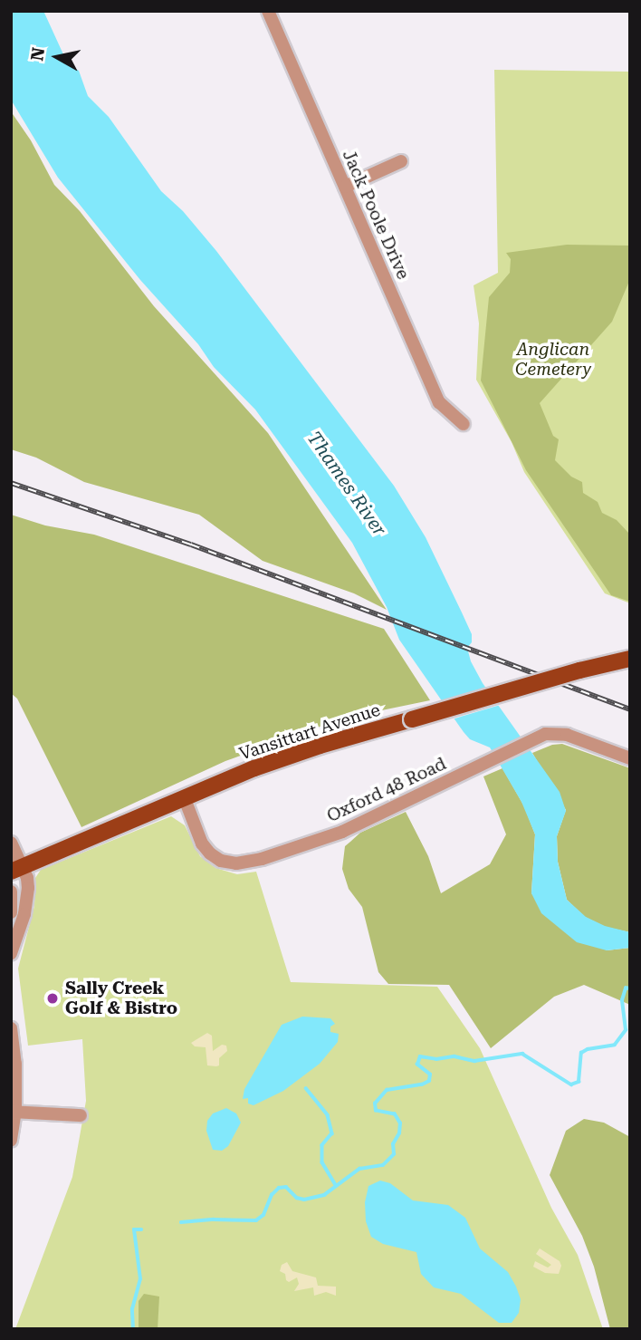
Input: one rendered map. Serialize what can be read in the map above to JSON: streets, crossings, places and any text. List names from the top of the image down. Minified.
{"streets":{"main road":["Vansittart Avenue"],"street":["Jack Poole Drive","Oxford 48 Road"]},"crossings":[["Vansittart Avenue","Oxford 48 Road"]],"water":["Thames River"],"parks":["Anglican Cemetery"],"places":["Sally Creek Golf & Bistro"],"north":"left"}
